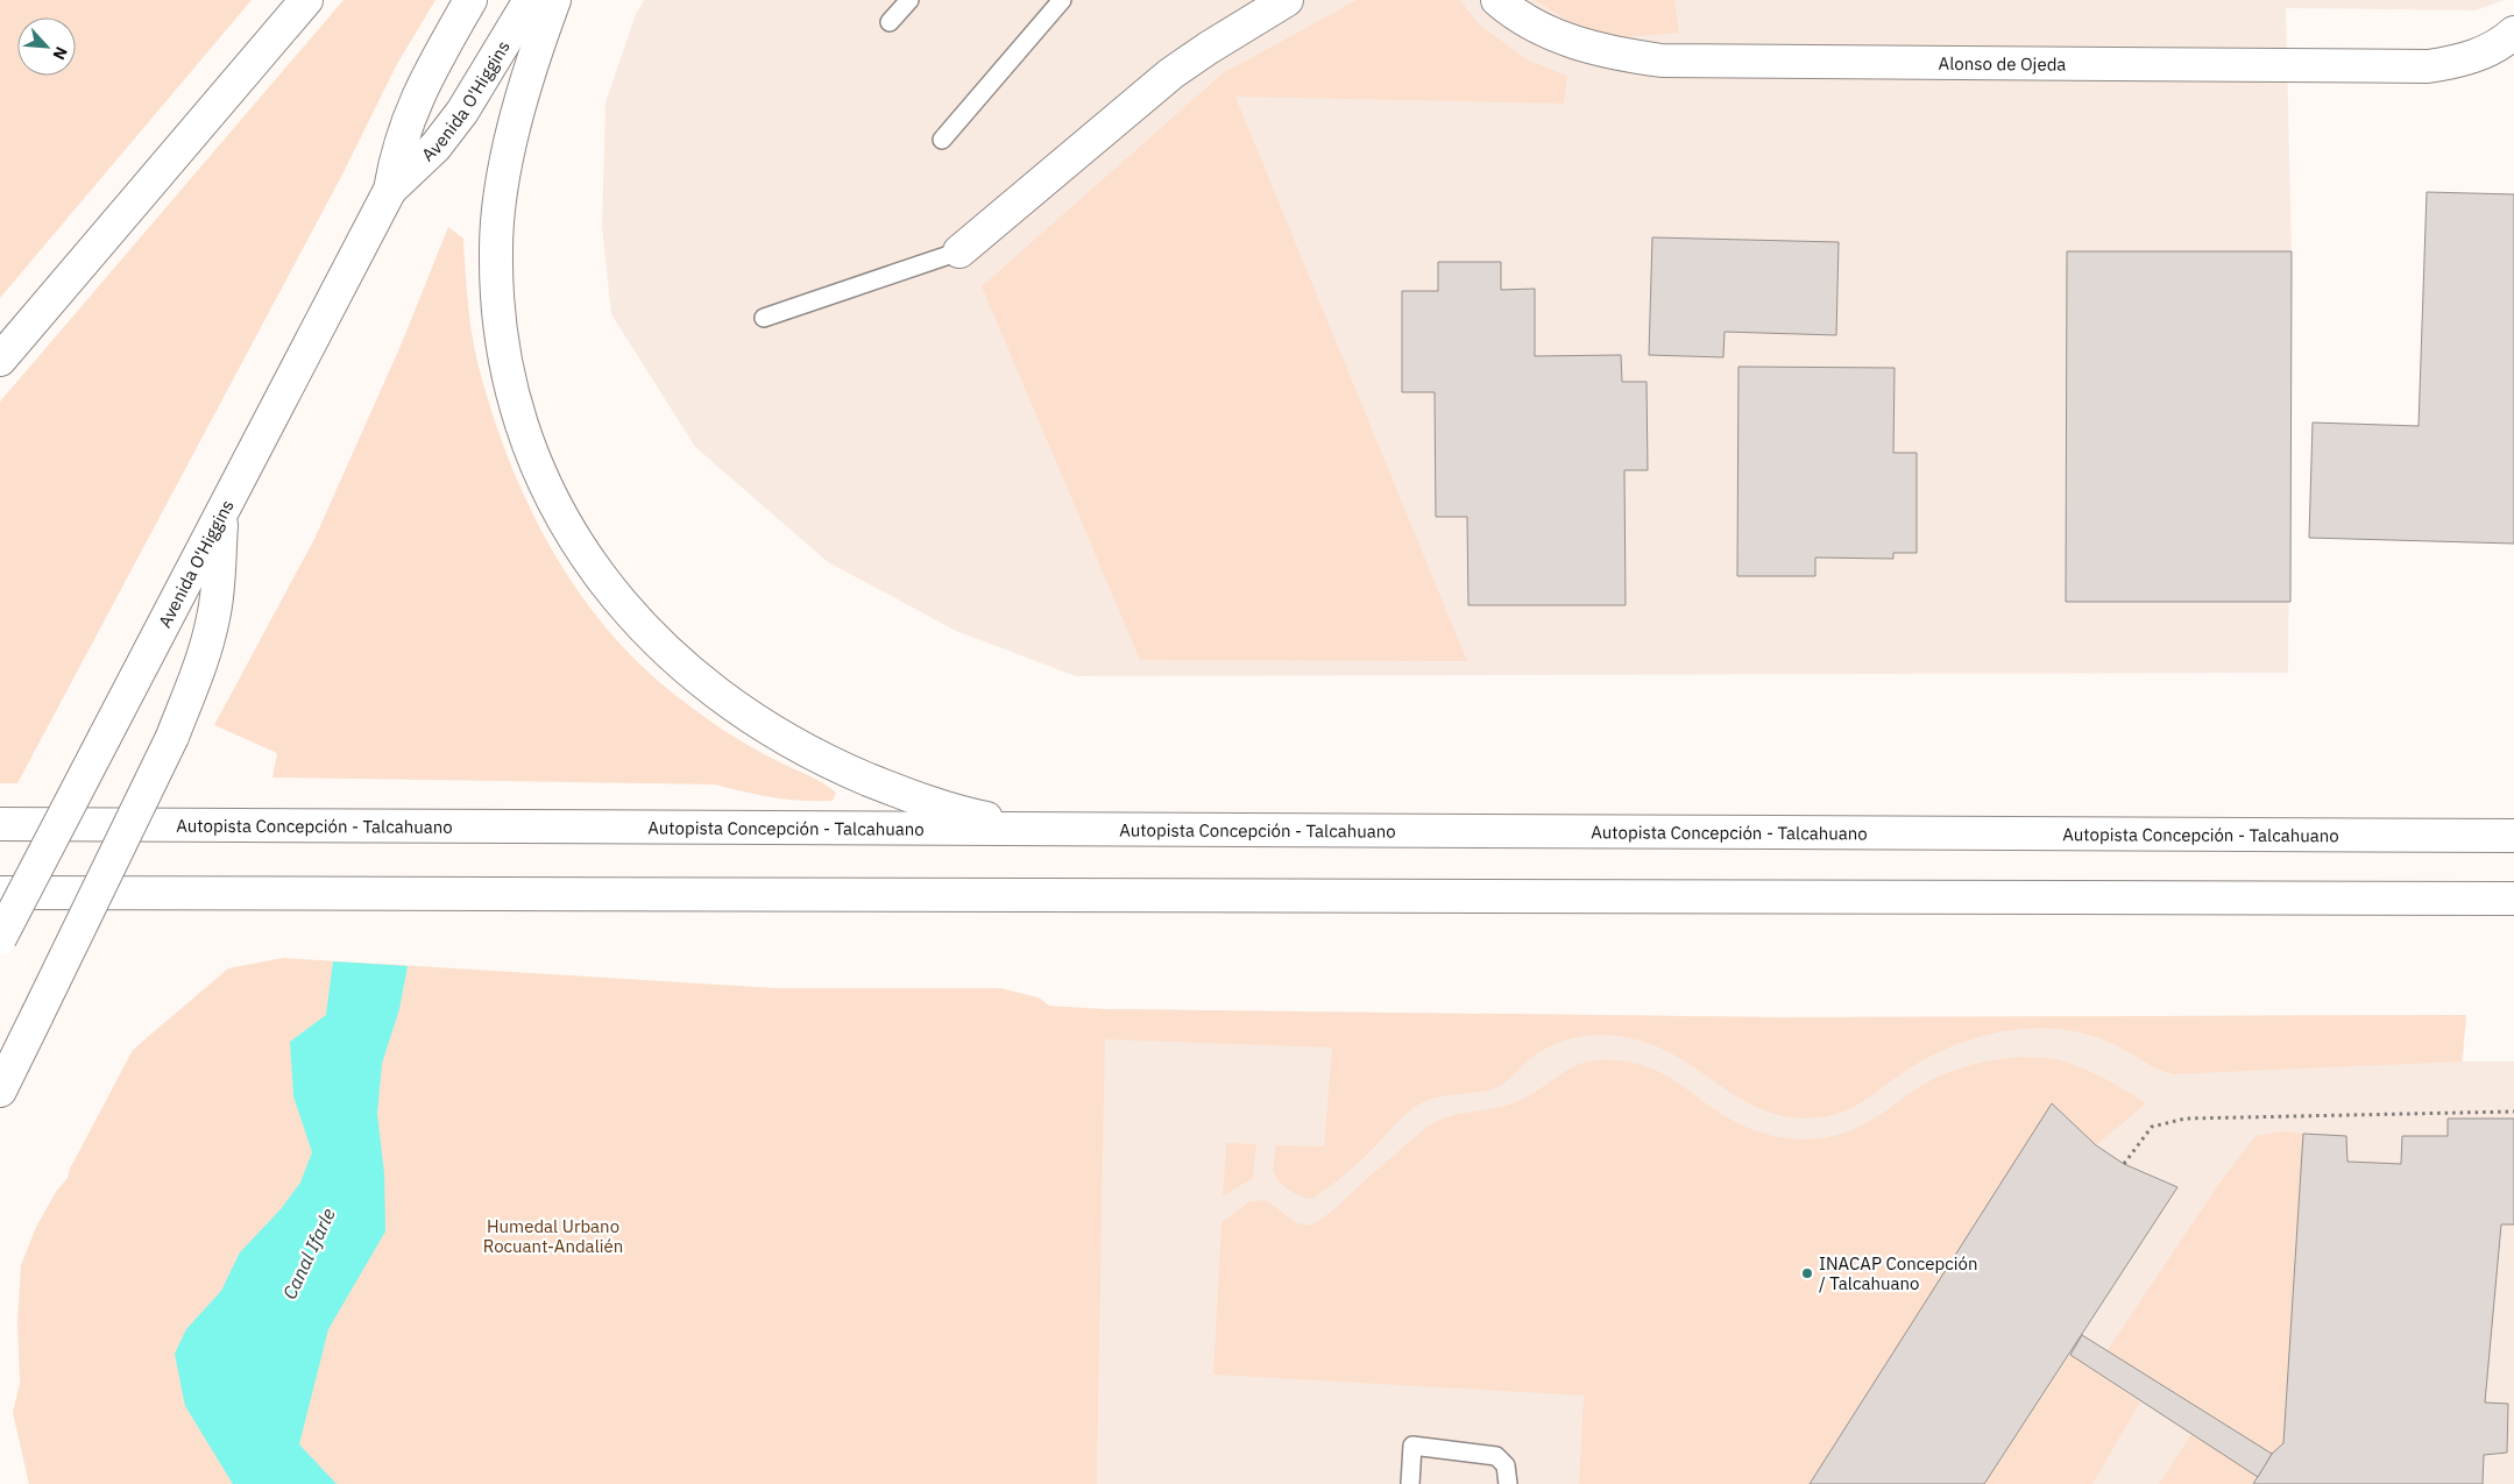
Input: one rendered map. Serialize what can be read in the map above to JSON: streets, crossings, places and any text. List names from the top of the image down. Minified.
{"streets":{"main road":["Alonso de Ojeda","Avenida O'Higgins","Autopista Concepción - Talcahuano"]},"water":["Canal Ifarle"],"parks":["Humedal Urbano Rocuant-Andalién"],"places":["INACAP Concepción / Talcahuano"],"north":"bottom right"}
